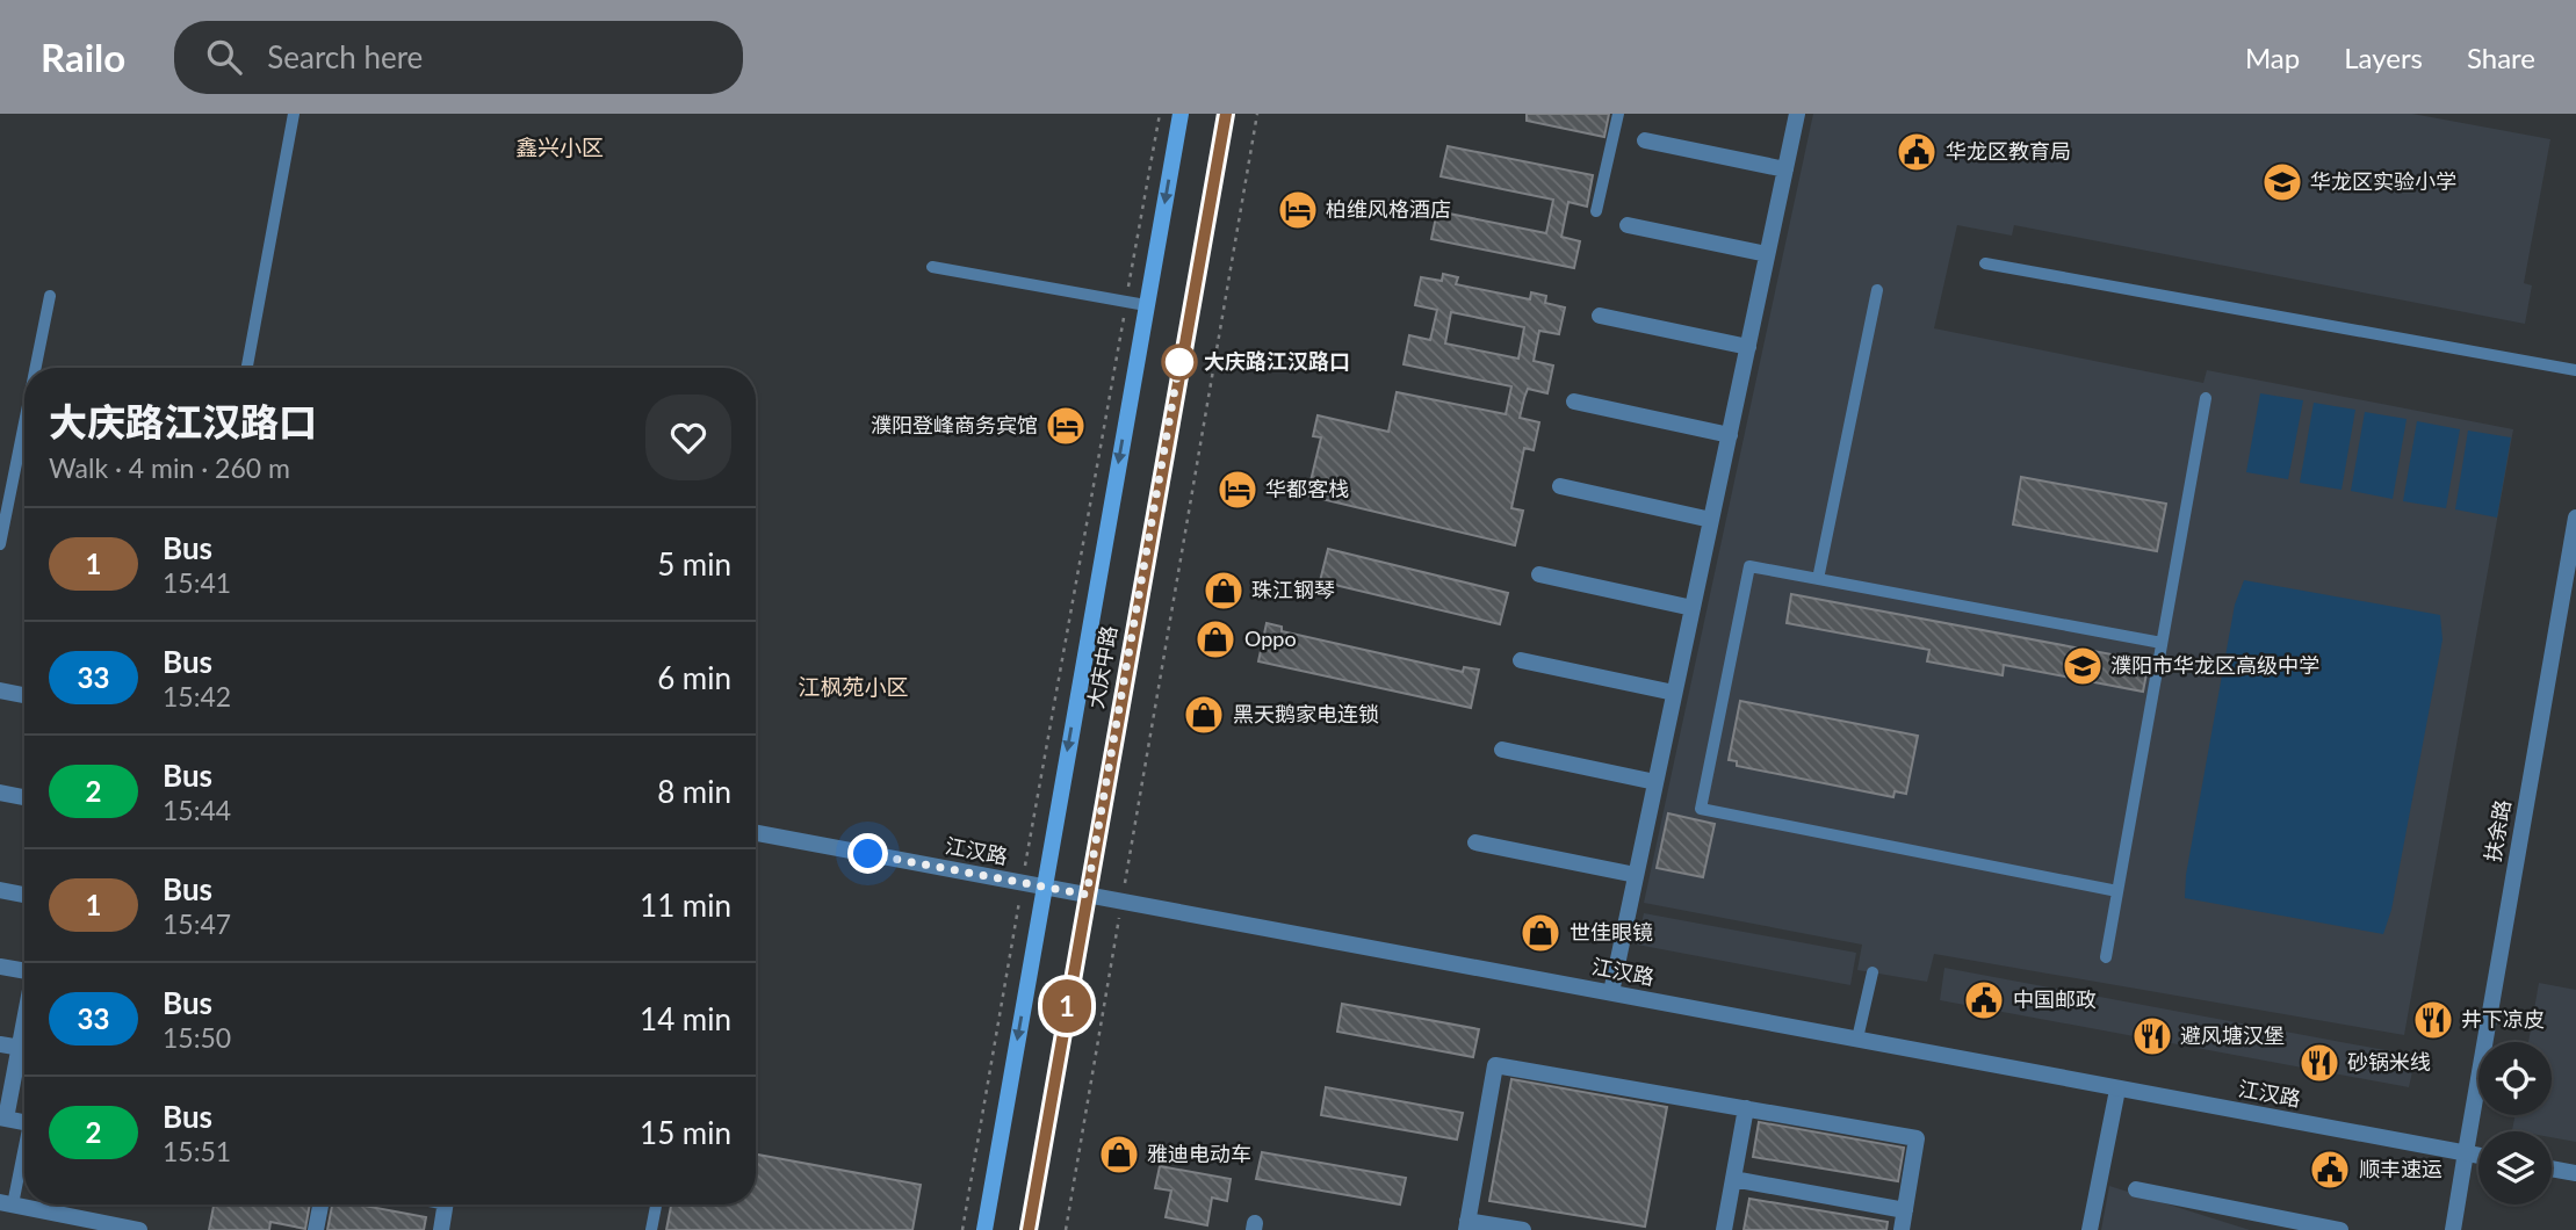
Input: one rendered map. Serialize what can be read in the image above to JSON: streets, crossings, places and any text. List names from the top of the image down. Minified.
{"streets":{"main road":["大庆中路"],"street":["扶余路","江汉路"]},"crossings":[["大庆中路","江汉路"],["扶余路","江汉路"]],"districts":["鑫兴小区","江枫苑小区"],"places":{"public building":["华龙区教育局","中国邮政","顺丰速运"],"school or university":["华龙区实验小学","濮阳市华龙区高级中学"],"hotel":["柏维风格酒店","濮阳登峰商务宾馆","华都客栈"],"other":["大庆路江汉路口"],"shop":["珠江钢琴","Oppo","黑天鹅家电连锁","世佳眼镜","雅迪电动车"],"restaurant":["井下凉皮","避风塘汉堡","砂锅米线"]},"lines":["bus line 1"],"page":{"header":"Railo","search":"Search here","nav":["Map","Layers","Share"],"on_map":"1","heading":["大庆路江汉路口","Walk · 4 min · 260 m"],"list":[{"mark":"1","name":"Bus","note":"15:41","value":"5 min"},{"mark":"33","name":"Bus","note":"15:42","value":"6 min"},{"mark":"2","name":"Bus","note":"15:44","value":"8 min"},{"mark":"1","name":"Bus","note":"15:47","value":"11 min"},{"mark":"33","name":"Bus","note":"15:50","value":"14 min"},{"mark":"2","name":"Bus","note":"15:51","value":"15 min"}]}}
